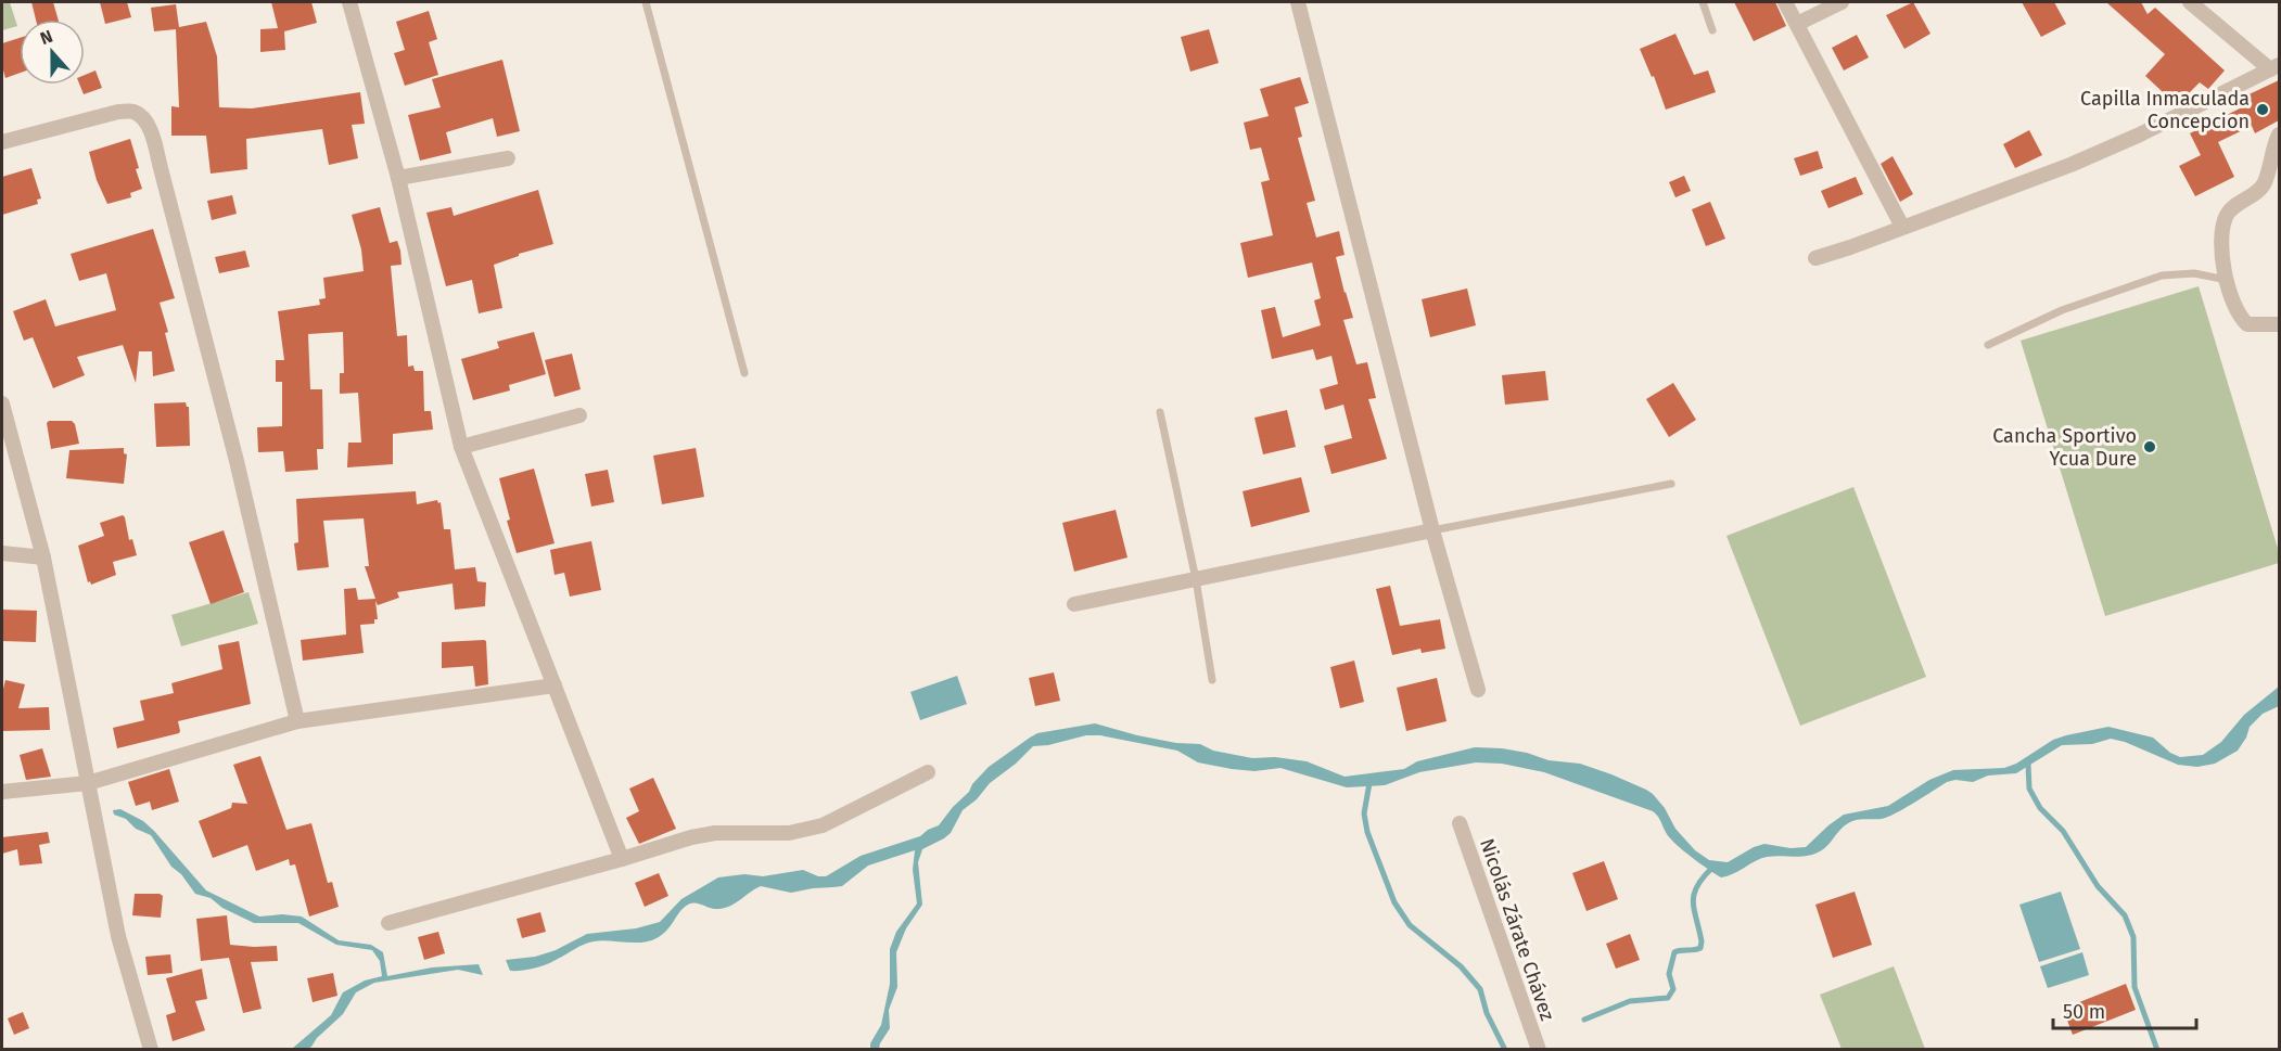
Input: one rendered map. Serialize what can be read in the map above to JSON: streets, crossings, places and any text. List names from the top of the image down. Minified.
{"streets":{"street":["Nicolás Zárate Chávez"]},"places":["Capilla Inmaculada Concepcion","Cancha Sportivo Ycua Dure"],"scale_bar":"50 m","north":"top"}
